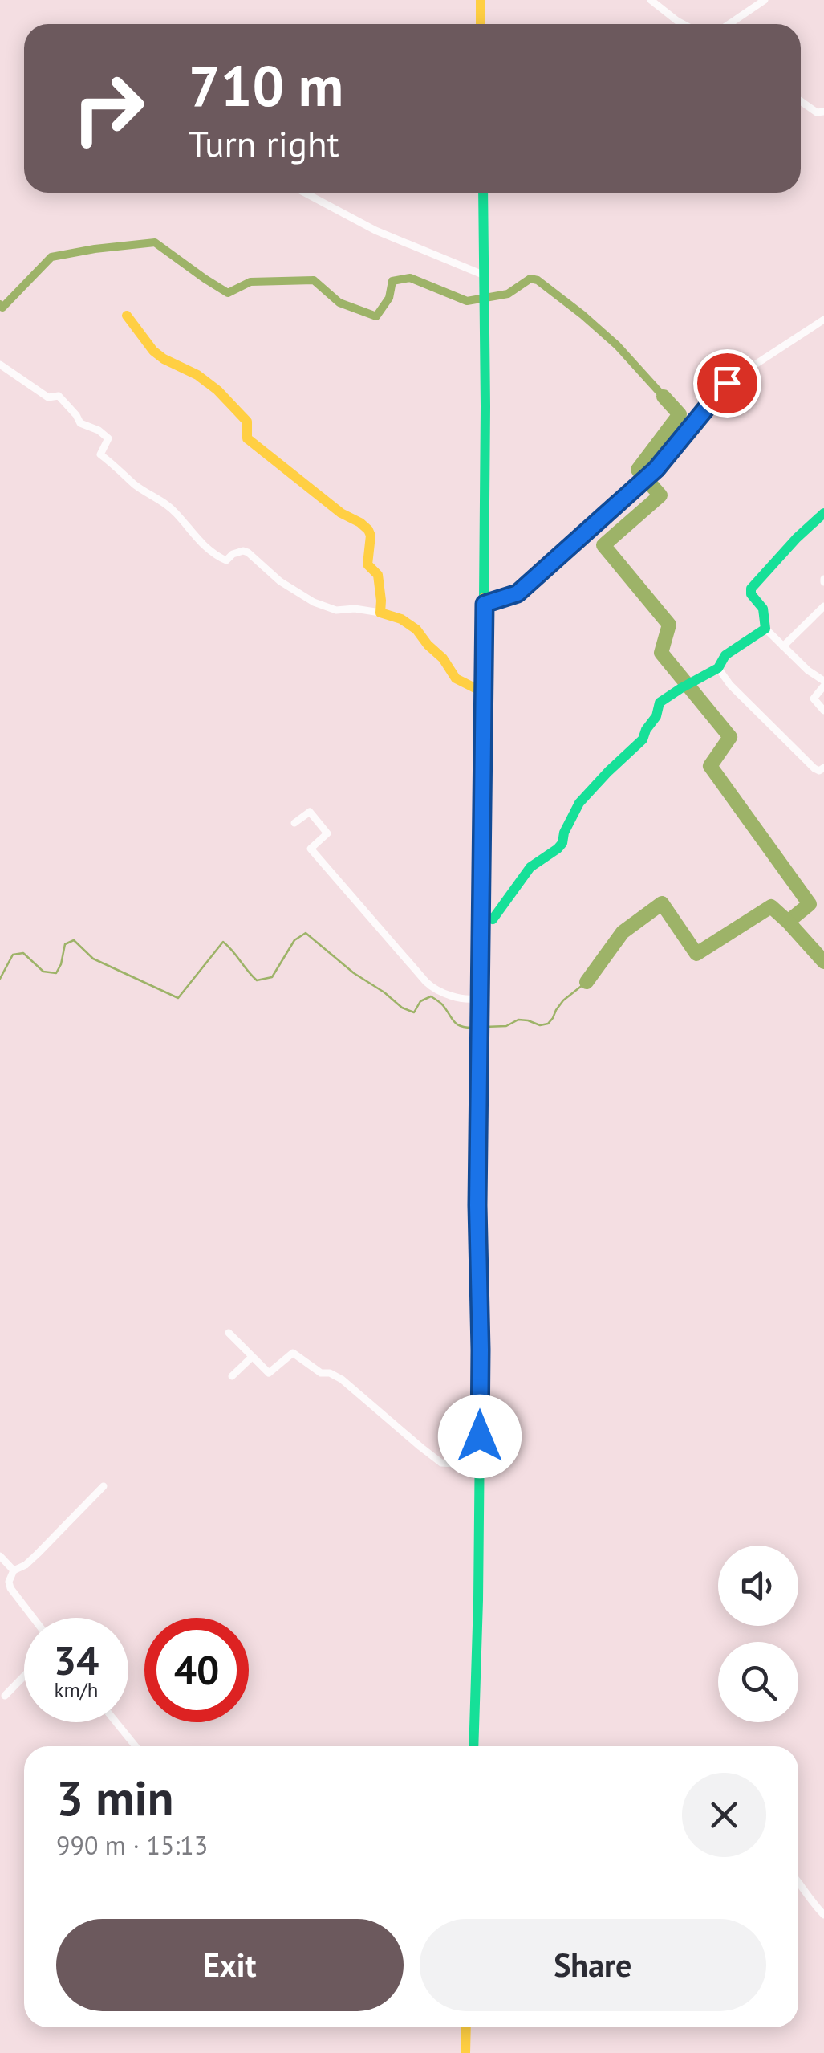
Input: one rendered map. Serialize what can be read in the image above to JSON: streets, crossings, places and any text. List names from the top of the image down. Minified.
{"page":{"turn":["710 m","Turn right"],"speed":"34 km/h","limit":"40","heading":["3 min","990 m · 15:13"],"buttons":["Exit","Share"]}}
